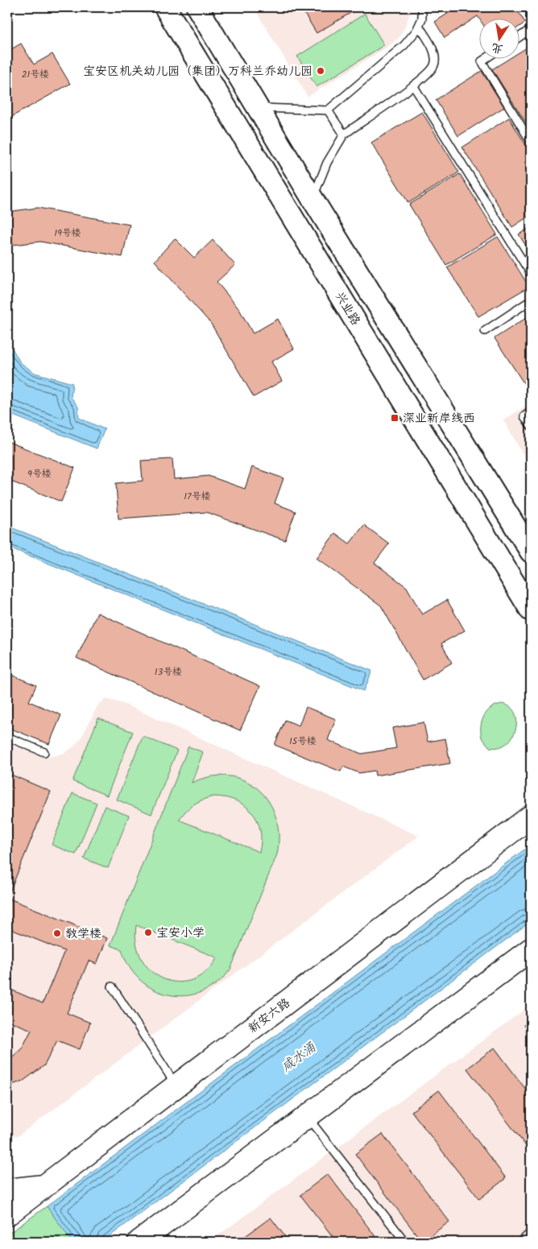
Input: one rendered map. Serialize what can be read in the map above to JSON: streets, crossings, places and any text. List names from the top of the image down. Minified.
{"streets":{"main road":["兴业路","新安六路"]},"water":["咸水涌"],"places":{"other":["宝安区机关幼儿园（集团）万科兰乔幼儿园","宝安小学","教学楼"],"transit":["深业新岸线西"]},"house_numbers":["21号楼","19号楼","9号楼","17号楼","13号楼","15号楼"],"north":"bottom"}
